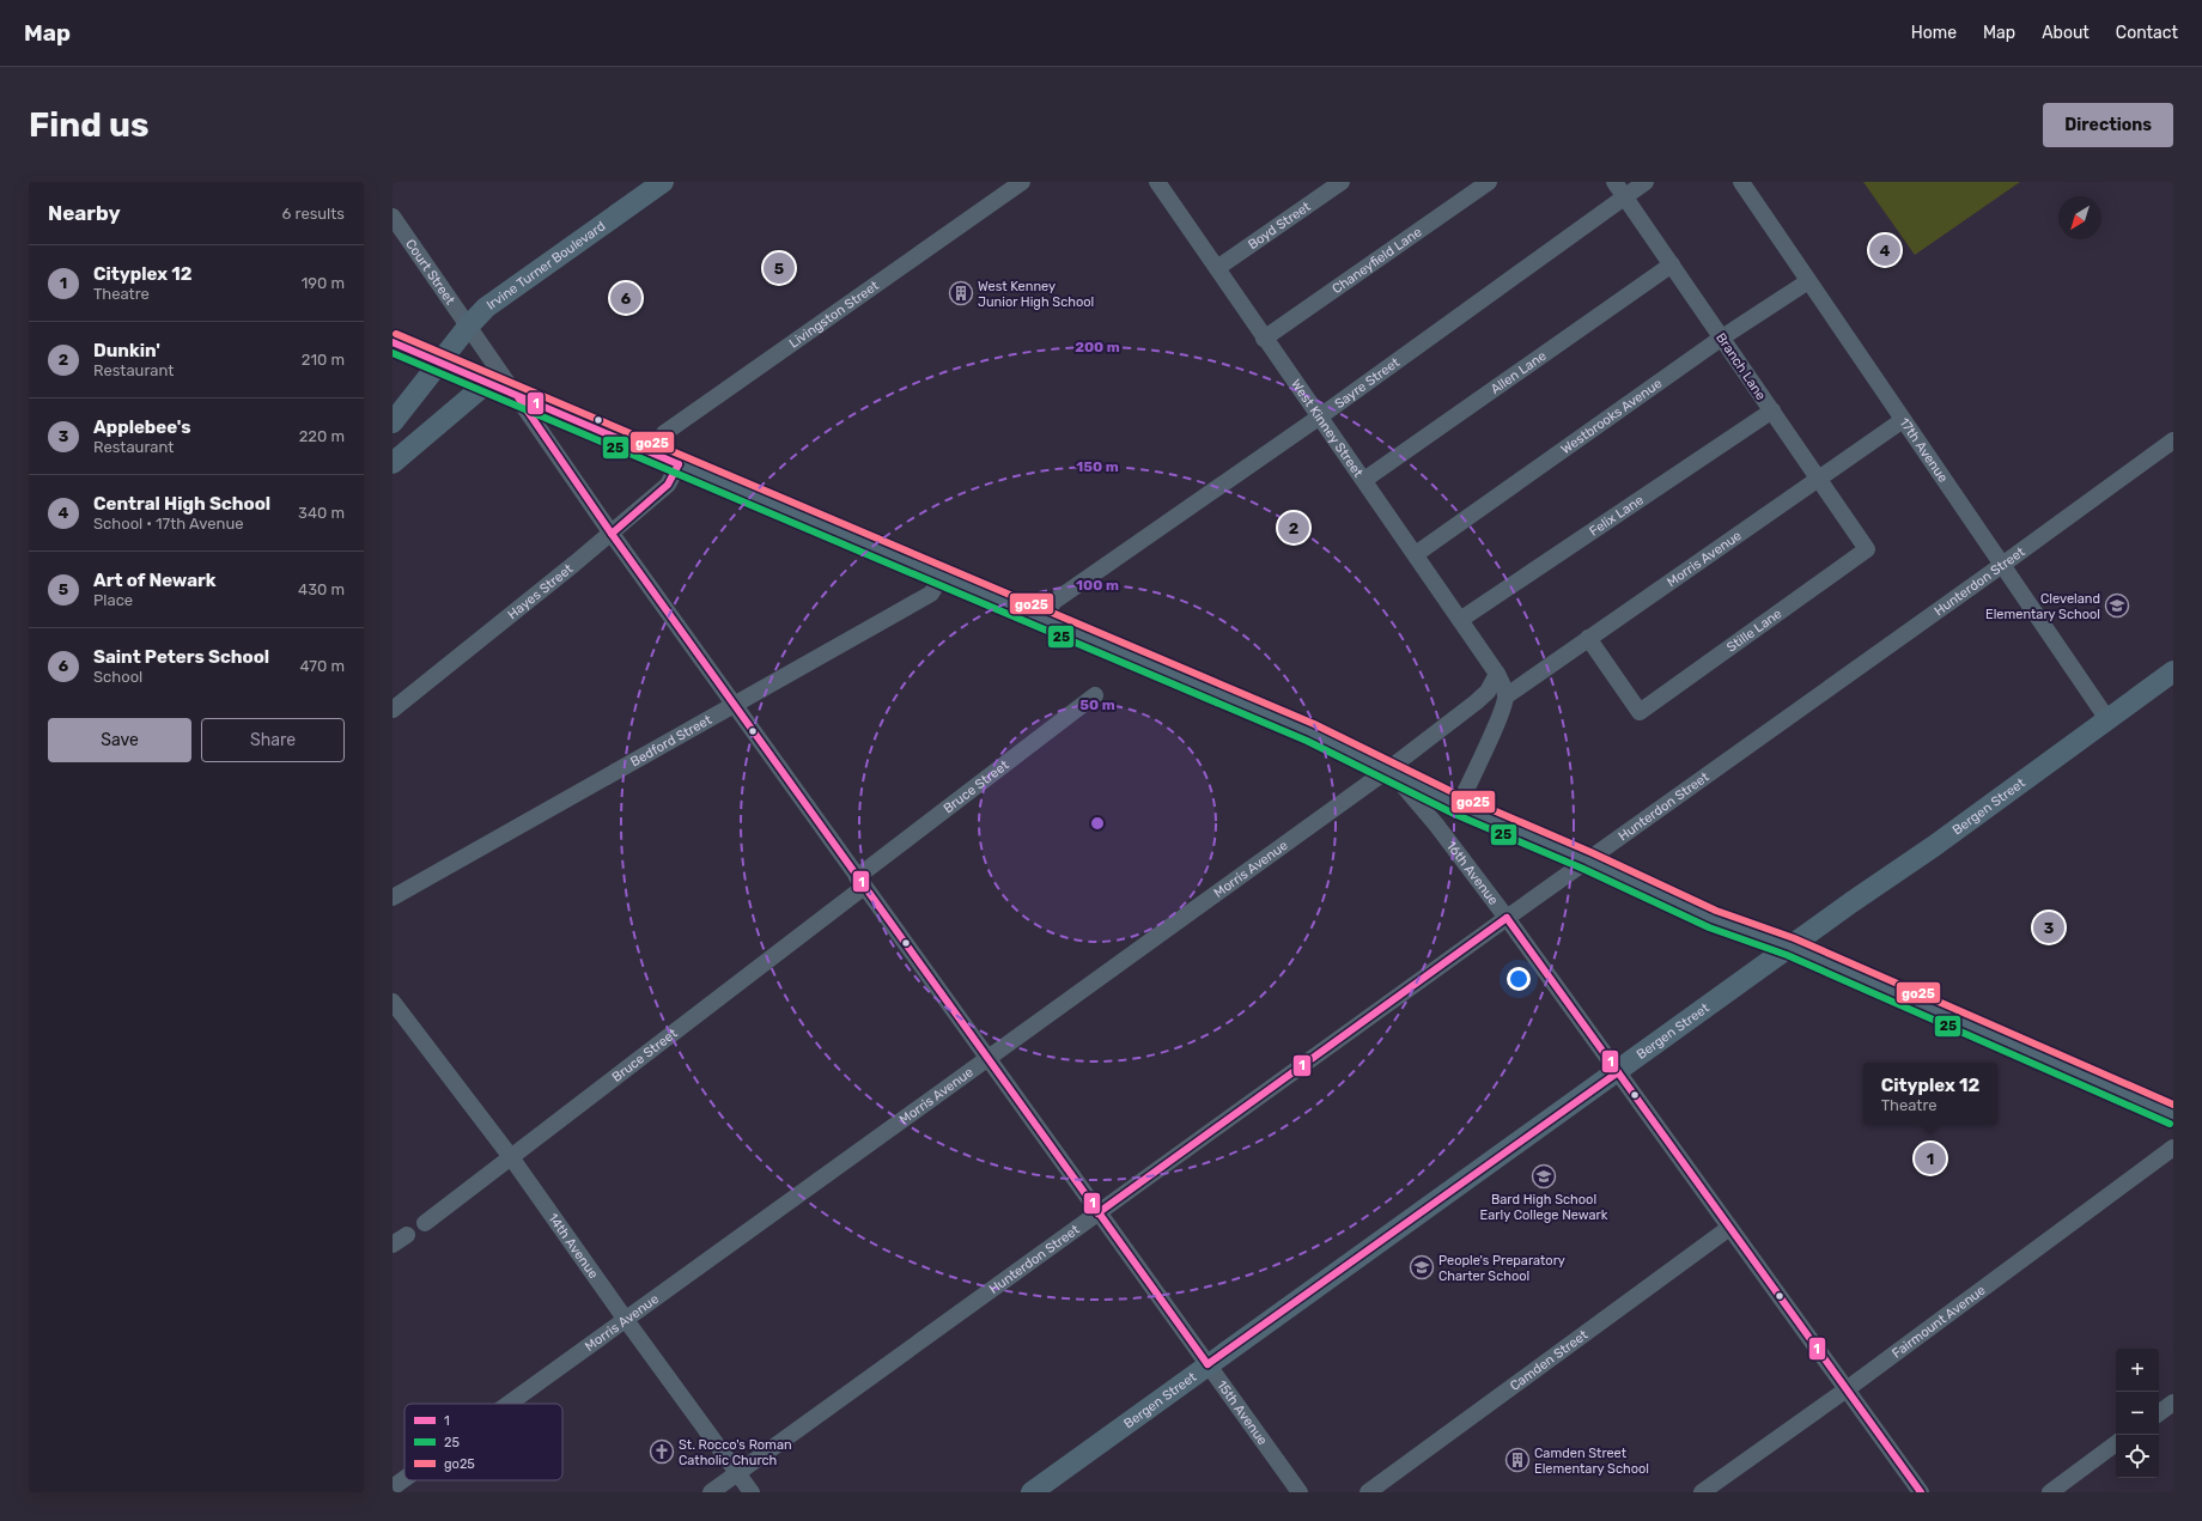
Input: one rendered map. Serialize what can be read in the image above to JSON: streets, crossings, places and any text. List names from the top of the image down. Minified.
{"streets":{"main road":["Irvine Turner Boulevard","Bergen Street"],"street":["Boyd Street","Chaneyfield Lane","Court Street","Livingston Street","Branch Lane","Allen Lane","Sayre Street","Westbrooks Avenue","West Kinney Street","17th Avenue","Felix Lane","Morris Avenue","Hunterdon Street","Hayes Street","Stille Lane","Bedford Street","Bruce Street","16th Avenue","14th Avenue","Fairmount Avenue","Camden Street","15th Avenue"]},"crossings":[["Boyd Street","West Kinney Street"],["Chaneyfield Lane","West Kinney Street"],["Irvine Turner Boulevard","Court Street"],["Irvine Turner Boulevard","15th Avenue"],["Court Street","15th Avenue"],["Branch Lane","Allen Lane"],["Branch Lane","Sayre Street"],["Branch Lane","Westbrooks Avenue"],["Branch Lane","Felix Lane"],["Branch Lane","Morris Avenue"],["Branch Lane","Stille Lane"],["Allen Lane","West Kinney Street"],["Sayre Street","West Kinney Street"],["Westbrooks Avenue","West Kinney Street"],["Westbrooks Avenue","17th Avenue"],["West Kinney Street","Felix Lane"],["West Kinney Street","Morris Avenue"],["17th Avenue","Morris Avenue"],["17th Avenue","Hunterdon Street"],["17th Avenue","Bergen Street"],["Morris Avenue","Stille Lane"],["Morris Avenue","16th Avenue"],["Morris Avenue","14th Avenue"],["Morris Avenue","15th Avenue"],["Hunterdon Street","16th Avenue"],["Hunterdon Street","14th Avenue"],["Hunterdon Street","15th Avenue"],["Hayes Street","15th Avenue"],["Bedford Street","15th Avenue"],["Bruce Street","14th Avenue"],["Bruce Street","15th Avenue"],["Bergen Street","16th Avenue"],["Bergen Street","15th Avenue"],["16th Avenue","Fairmount Avenue"],["16th Avenue","Camden Street"]],"places":{"building":["West Kenney Junior High School","Camden Street Elementary School"],"school or university":["Cleveland Elementary School","Bard High School Early College Newark","People's Preparatory Charter School"],"church":["St. Rocco's Roman Catholic Church"]},"lines":["transit line go25","transit line 1","transit line 25"],"legend":["1","25","go25"],"north":"bottom left","page":{"header":"Map","nav":["Home","Map","About","Contact"],"buttons":["Directions",["Save","Share"]],"title":"Find us","heading":["Nearby","6 results"],"pins":["4","5","6","2","3","1"],"list":[{"mark":"1","name":"Cityplex 12","note":"Theatre","value":"190 m"},{"mark":"2","name":"Dunkin'","note":"Restaurant","value":"210 m"},{"mark":"3","name":"Applebee's","note":"Restaurant","value":"220 m"},{"mark":"4","name":"Central High School","note":"School · 17th Avenue","value":"340 m"},{"mark":"5","name":"Art of Newark","note":"Place","value":"430 m"},{"mark":"6","name":"Saint Peters School","note":"School","value":"470 m"}],"popup":["Cityplex 12","Theatre"],"map_buttons":["+","−"]},"rings":["200 m","150 m","100 m","50 m"]}
